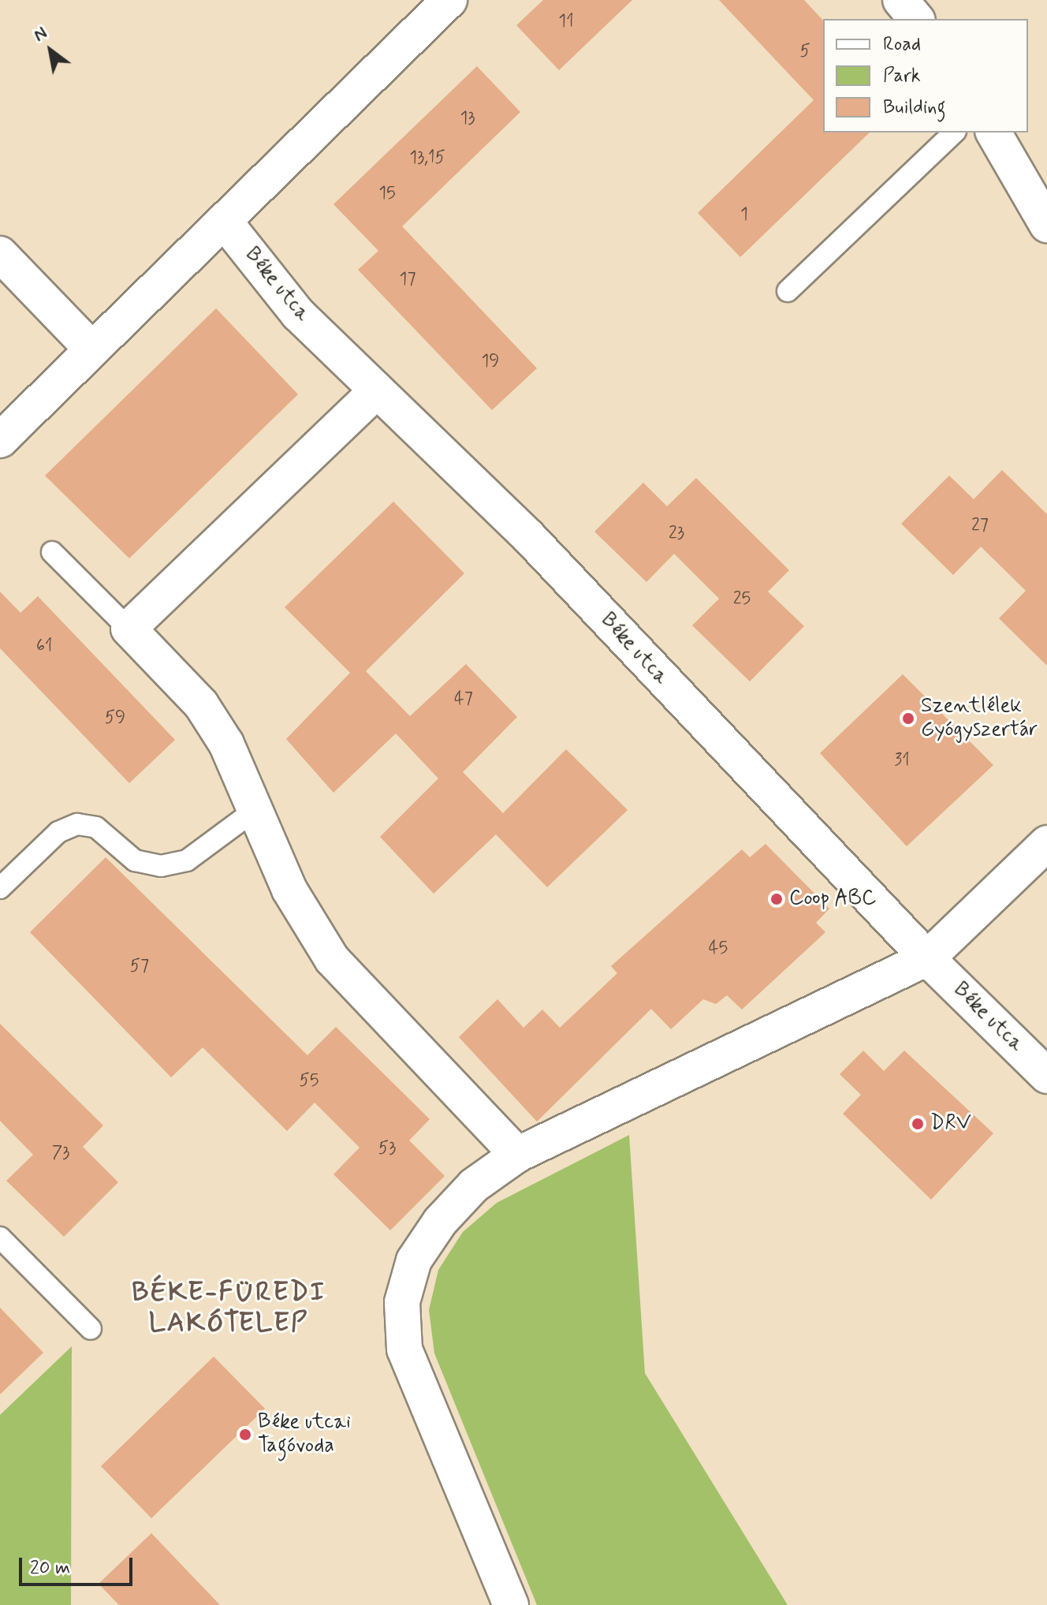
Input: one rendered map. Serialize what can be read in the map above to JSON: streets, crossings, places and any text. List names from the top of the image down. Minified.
{"streets":{"street":["Béke utca"]},"districts":["BÉKE-FÜREDI LAKÓTELEP"],"places":["Szentlélek Gyógyszertár","Coop ABC","DRV","Béke utcai Tagóvoda"],"house_numbers":["11","5","13","13,15","15","1","17","19","27","23","25","61","47","59","31","45","57","55","53","73"],"legend":["Road","Park","Building"],"scale_bar":"20 m","north":"top left"}
